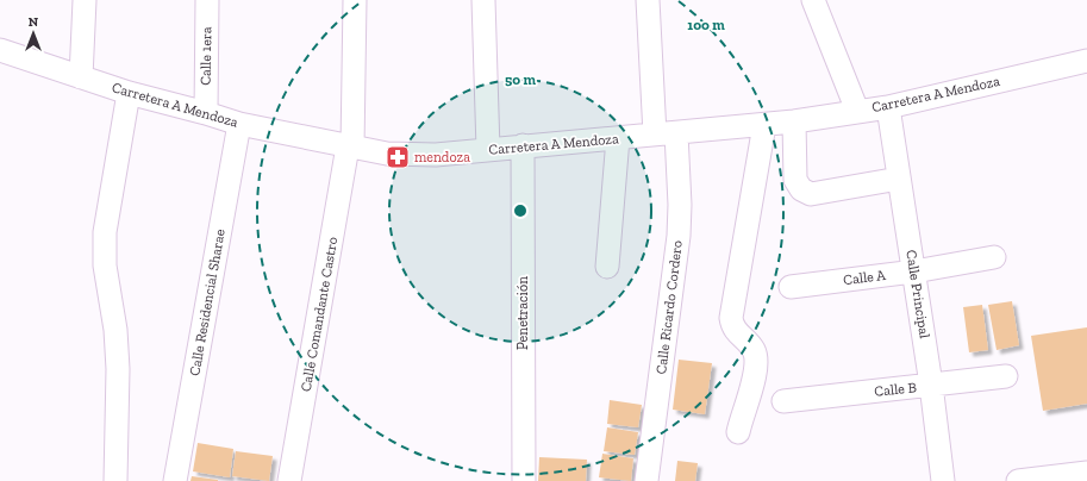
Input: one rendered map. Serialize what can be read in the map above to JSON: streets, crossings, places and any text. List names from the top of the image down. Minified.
{"streets":{"street":["Calle 1era","Carretera A Mendoza","Calle A","Calle Principal","Calle Residencial Sharae","Calle Ricardo Cordero","Penetración","Calle Comandante Castro","Calle B"]},"crossings":[["Calle 1era","Carretera A Mendoza"],["Carretera A Mendoza","Calle Principal"],["Carretera A Mendoza","Calle Residencial Sharae"],["Carretera A Mendoza","Calle Ricardo Cordero"],["Carretera A Mendoza","Penetración"],["Carretera A Mendoza","Calle Comandante Castro"],["Calle A","Calle Principal"],["Calle Principal","Calle B"]],"places":{"pharmacy":["mendoza"]},"north":"top","rings":["100 m","50 m"]}
